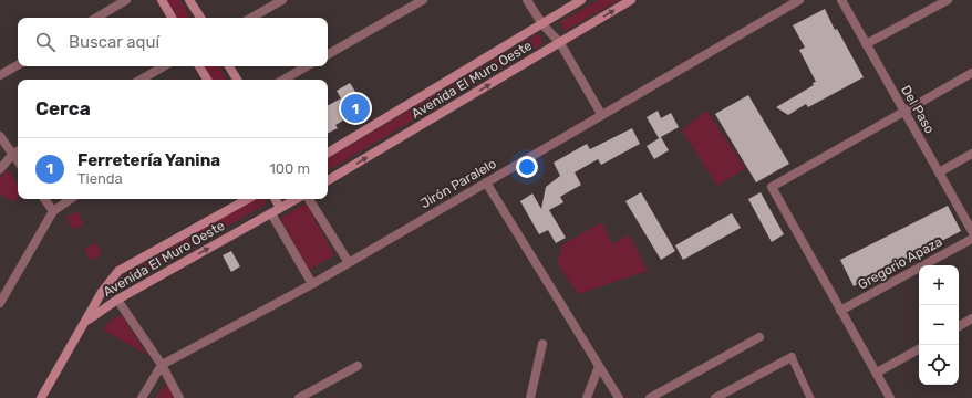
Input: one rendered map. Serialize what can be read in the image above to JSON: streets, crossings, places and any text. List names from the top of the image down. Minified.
{"streets":{"main road":["Avenida El Muro Oeste"],"street":["Del Paso","Jirón Paralelo","Gregorio Apaza"]},"page":{"search":"Buscar aquí","heading":"Cerca","pins":"1","list":[{"mark":"1","name":"Ferretería Yanina","note":"Tienda","value":"100 m"}],"map_buttons":["+","−"]}}
